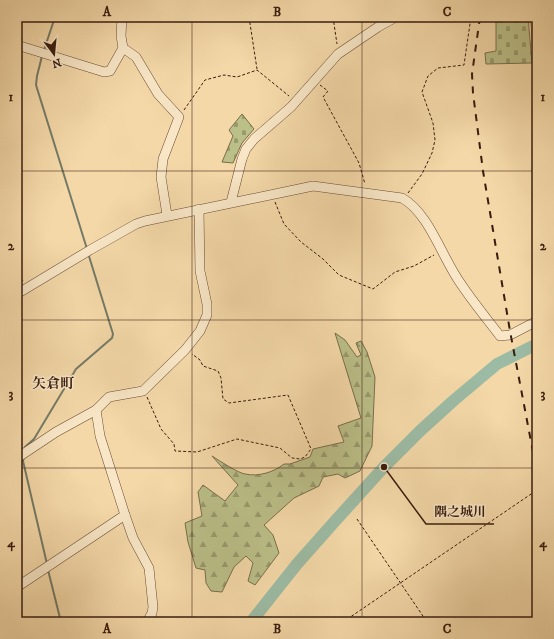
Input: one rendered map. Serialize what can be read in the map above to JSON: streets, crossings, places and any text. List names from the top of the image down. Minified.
{"districts":["矢倉町"],"places":["隅之城川"],"north":"bottom","grid":{"columns":["A","B","C"],"rows":["1","2","3","4"]}}
